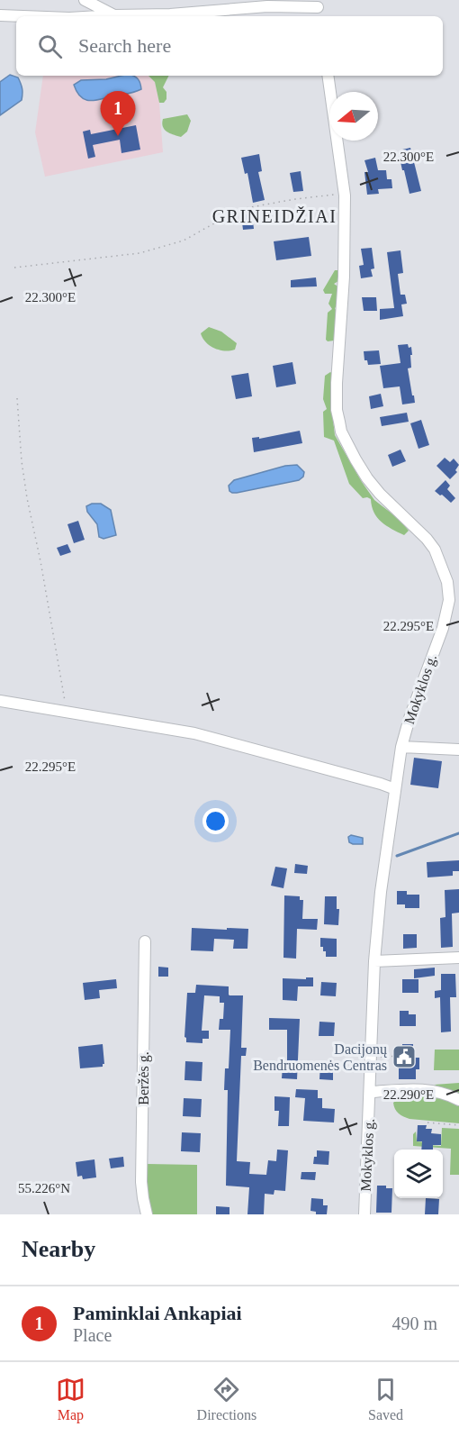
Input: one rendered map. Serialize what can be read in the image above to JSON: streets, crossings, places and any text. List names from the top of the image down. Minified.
{"streets":{"street":["Mokyklos g.","Beržės g."]},"districts":["GRINEIDŽIAI"],"places":{"public building":["Dacijonų Bendruomenės Centras"]},"north":"left","page":{"search":"Search here","pins":"1","heading":"Nearby","list":[{"mark":"1","name":"Paminklai Ankapiai","note":"Place","value":"490 m"}],"nav":["Map","Directions","Saved"]},"coordinates":["22.300°E","22.295°E","22.290°E","55.226°N"]}
